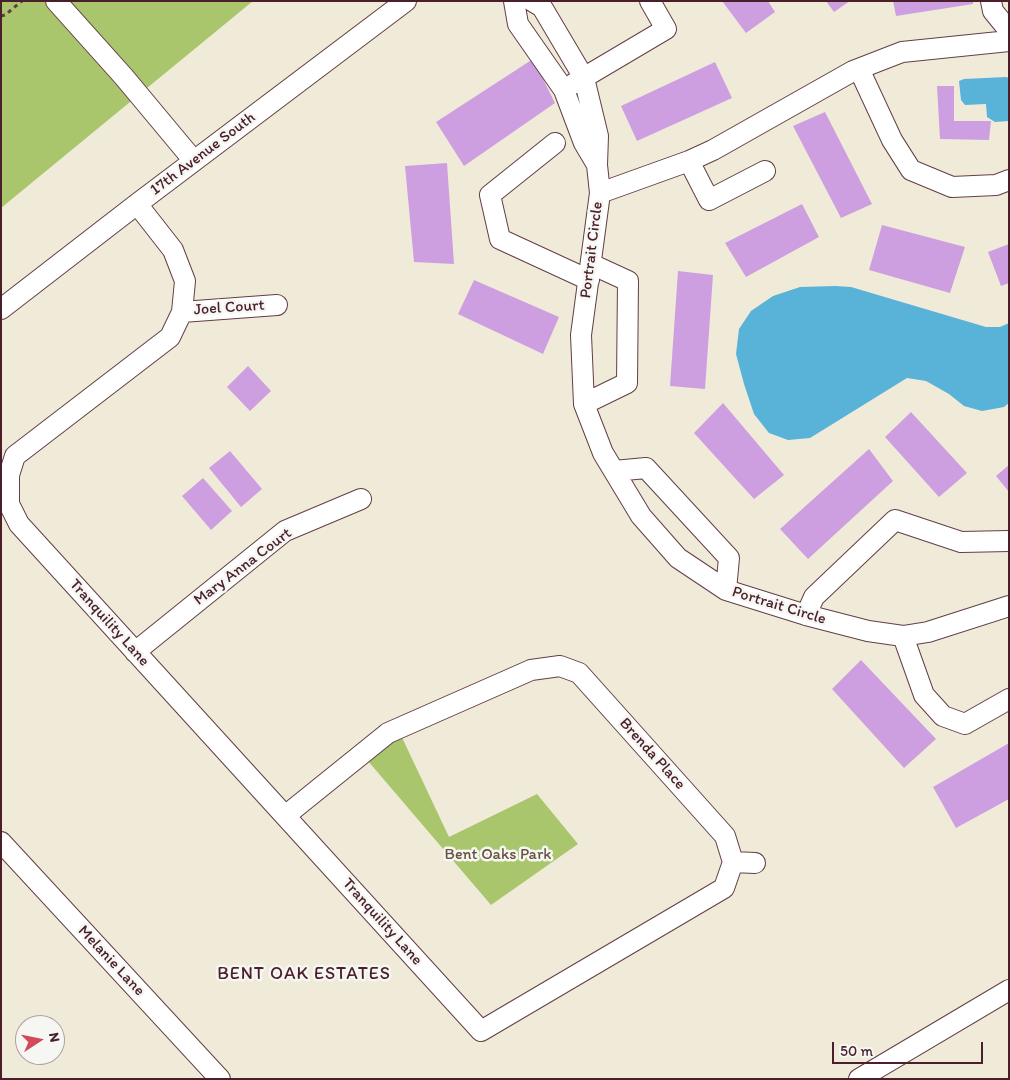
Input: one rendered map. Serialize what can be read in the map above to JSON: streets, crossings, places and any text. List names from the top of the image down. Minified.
{"streets":{"street":["17th Avenue South","Portrait Circle","Joel Court","Mary Anna Court","Tranquility Lane","Brenda Place","Melanie Lane"]},"crossings":[["17th Avenue South","Tranquility Lane"],["Joel Court","Tranquility Lane"],["Mary Anna Court","Tranquility Lane"],["Tranquility Lane","Brenda Place"]],"districts":["BENT OAK ESTATES"],"parks":["Bent Oaks Park"],"scale_bar":"50 m","north":"right"}
